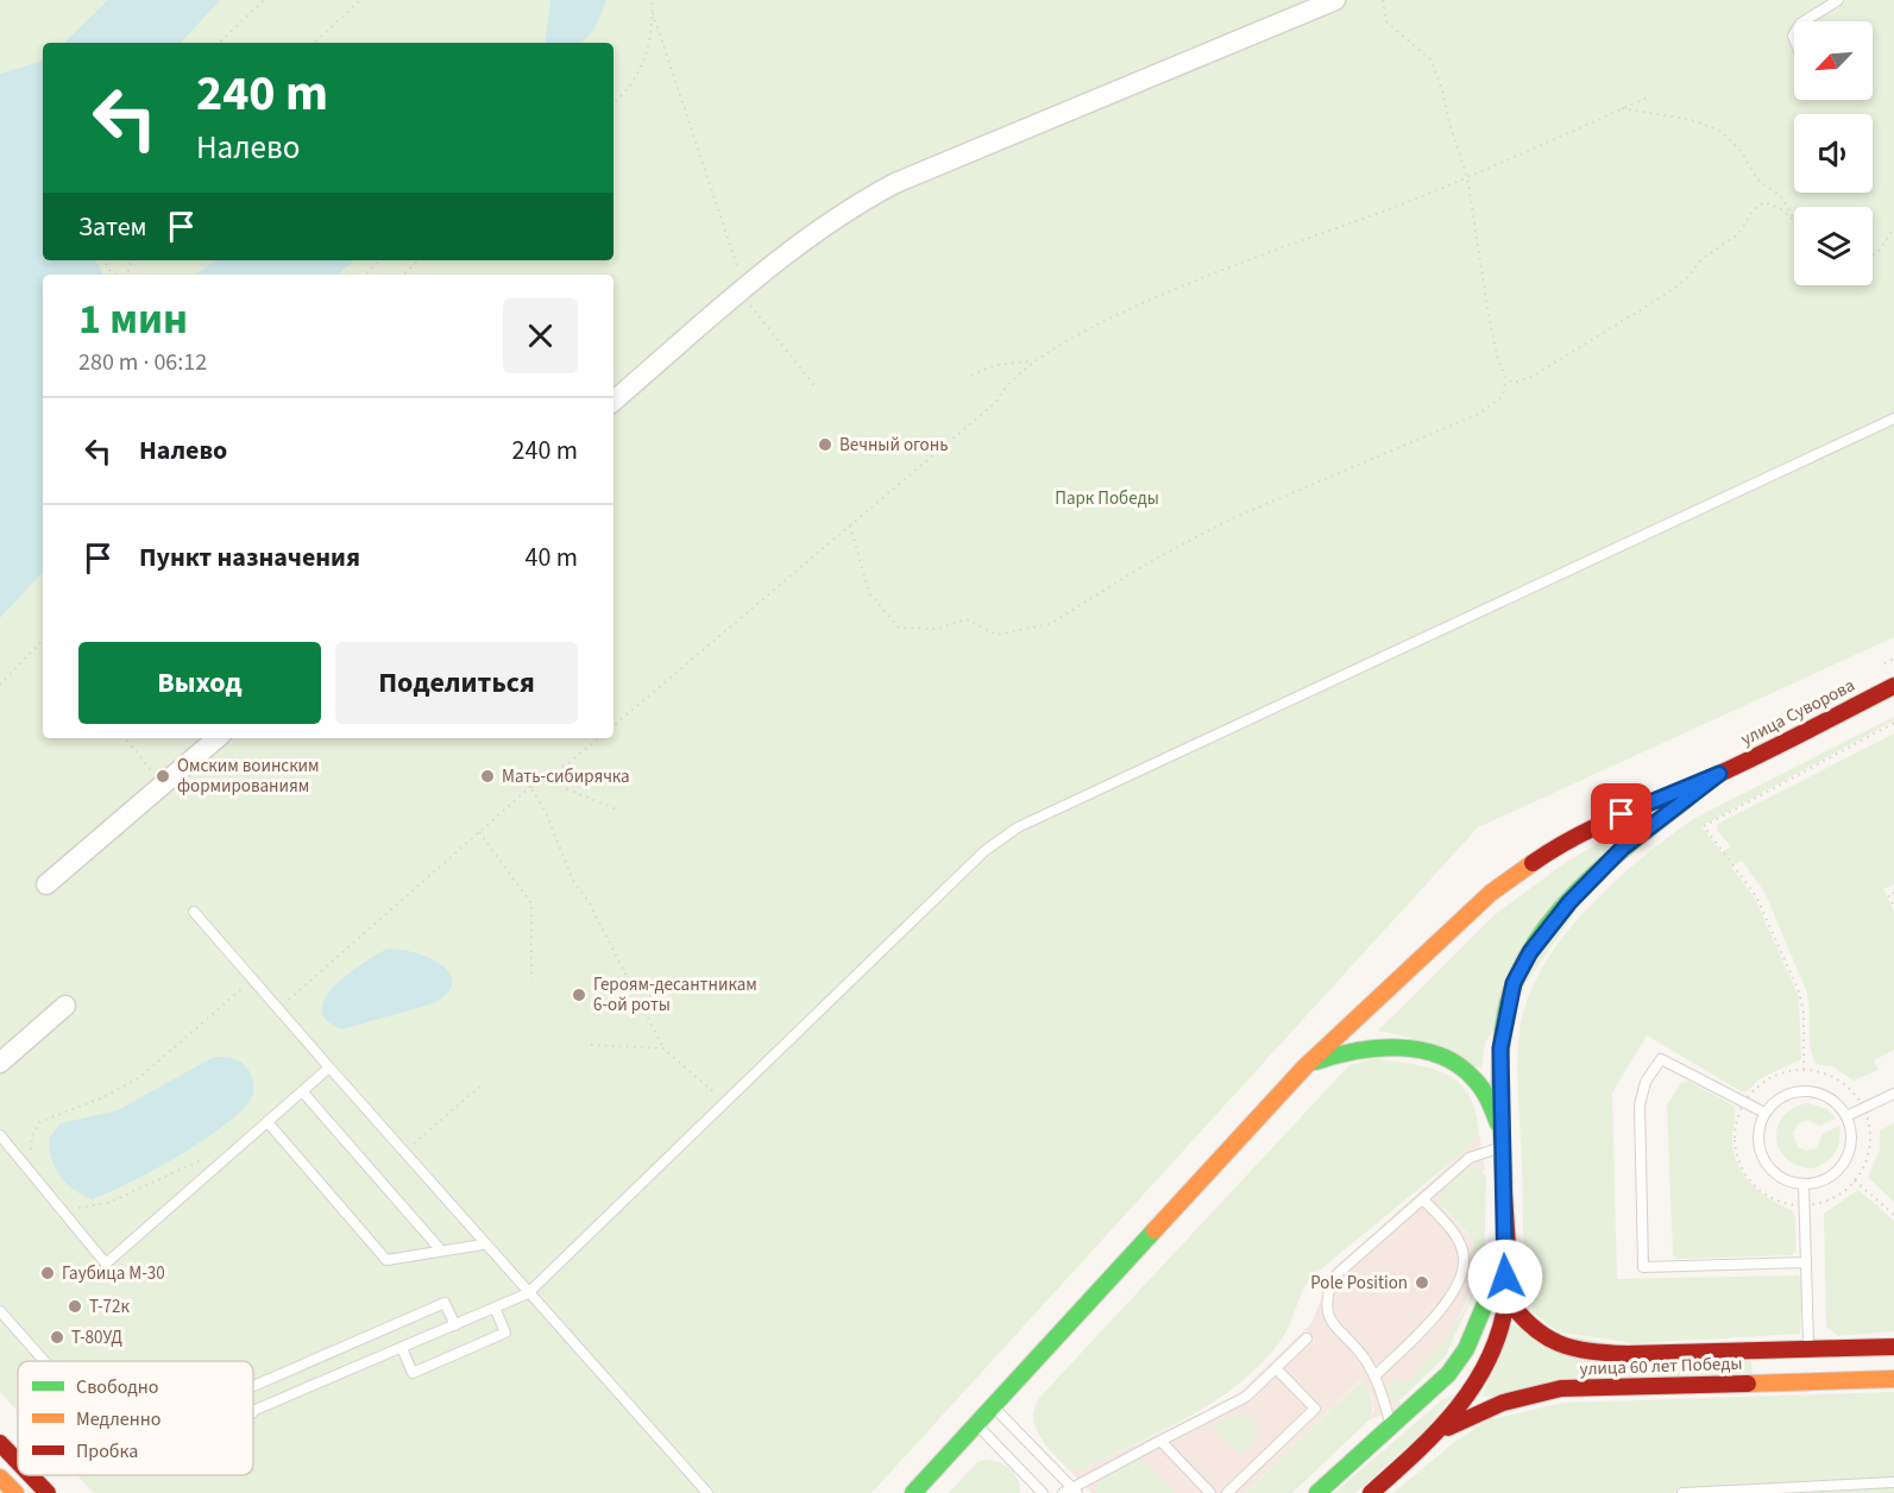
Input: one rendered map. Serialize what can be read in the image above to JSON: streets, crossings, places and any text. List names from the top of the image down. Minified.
{"streets":{"main road":["улица Суворова","улица 60 лет Победы"]},"parks":["Парк Победы"],"places":["Вечный огонь","Омским воинским формированиям","Мать-сибирячка","Героям-десантникам 6-ой роты","Гаубица М-30","Pole Position","Т-72к","Т-80УД"],"legend":["Свободно","Медленно","Пробка"],"north":"bottom left","page":{"turn":["240 m","Налево"],"then":"Затем","heading":["1 мин","280 m · 06:12"],"list":[{"name":"Налево","value":"240 m"},{"name":"Пункт назначения","value":"40 m"}],"buttons":["Выход","Поделиться"]}}
